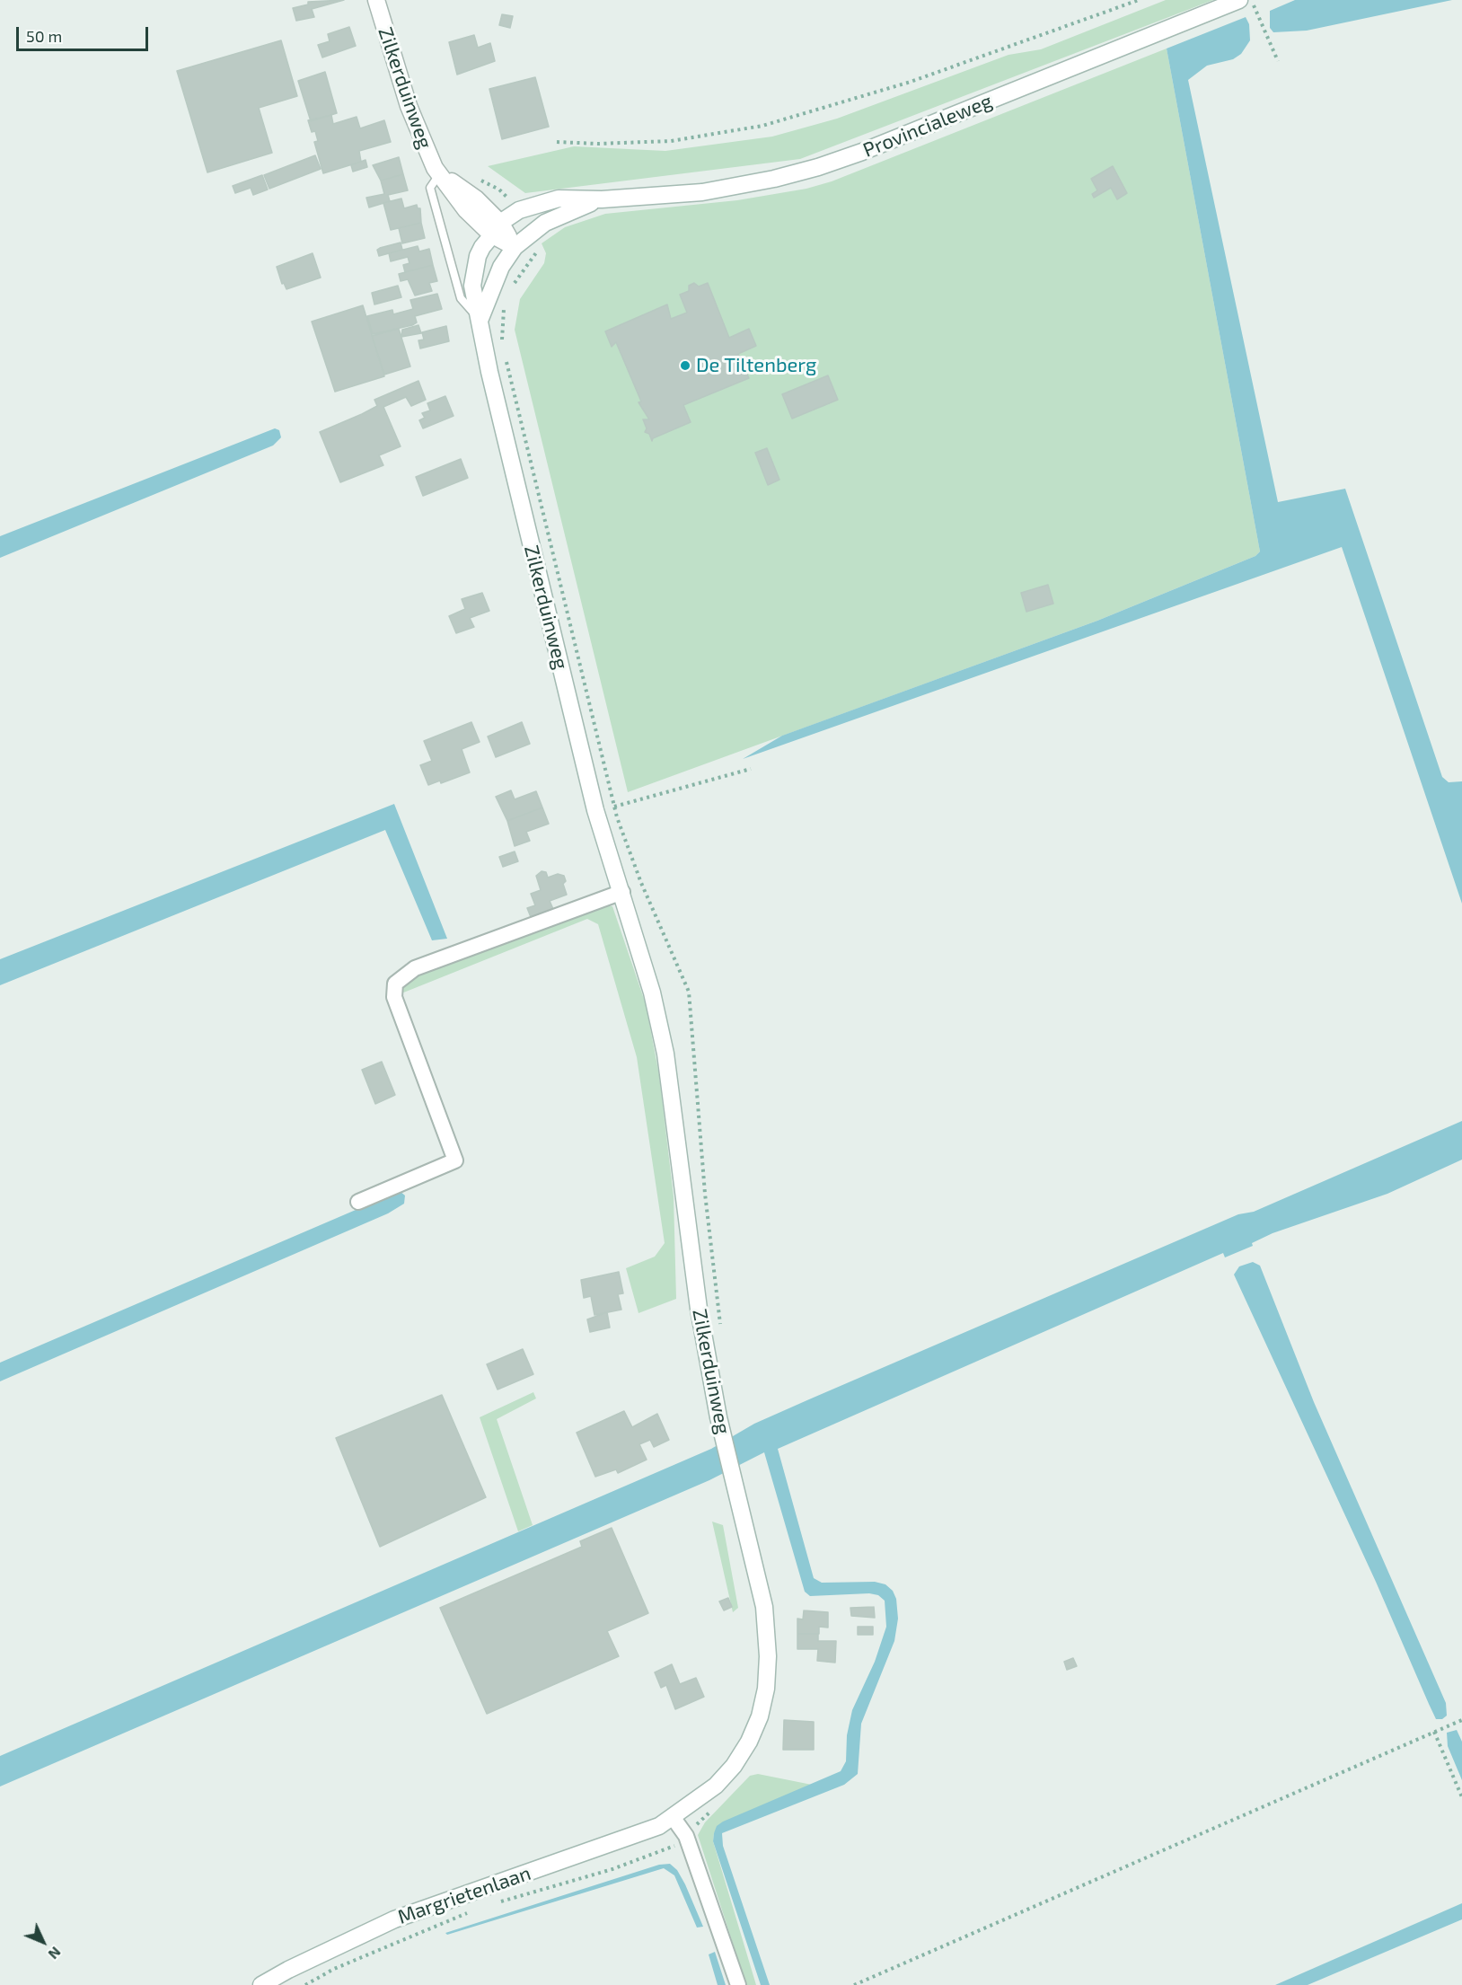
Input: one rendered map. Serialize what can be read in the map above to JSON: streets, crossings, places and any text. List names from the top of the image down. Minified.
{"streets":{"main road":["Zilkerduinweg","Provincialeweg","Margrietenlaan"]},"crossings":[["Zilkerduinweg","Provincialeweg"],["Zilkerduinweg","Margrietenlaan"]],"places":["De Tiltenberg"],"scale_bar":"50 m","north":"bottom right"}
